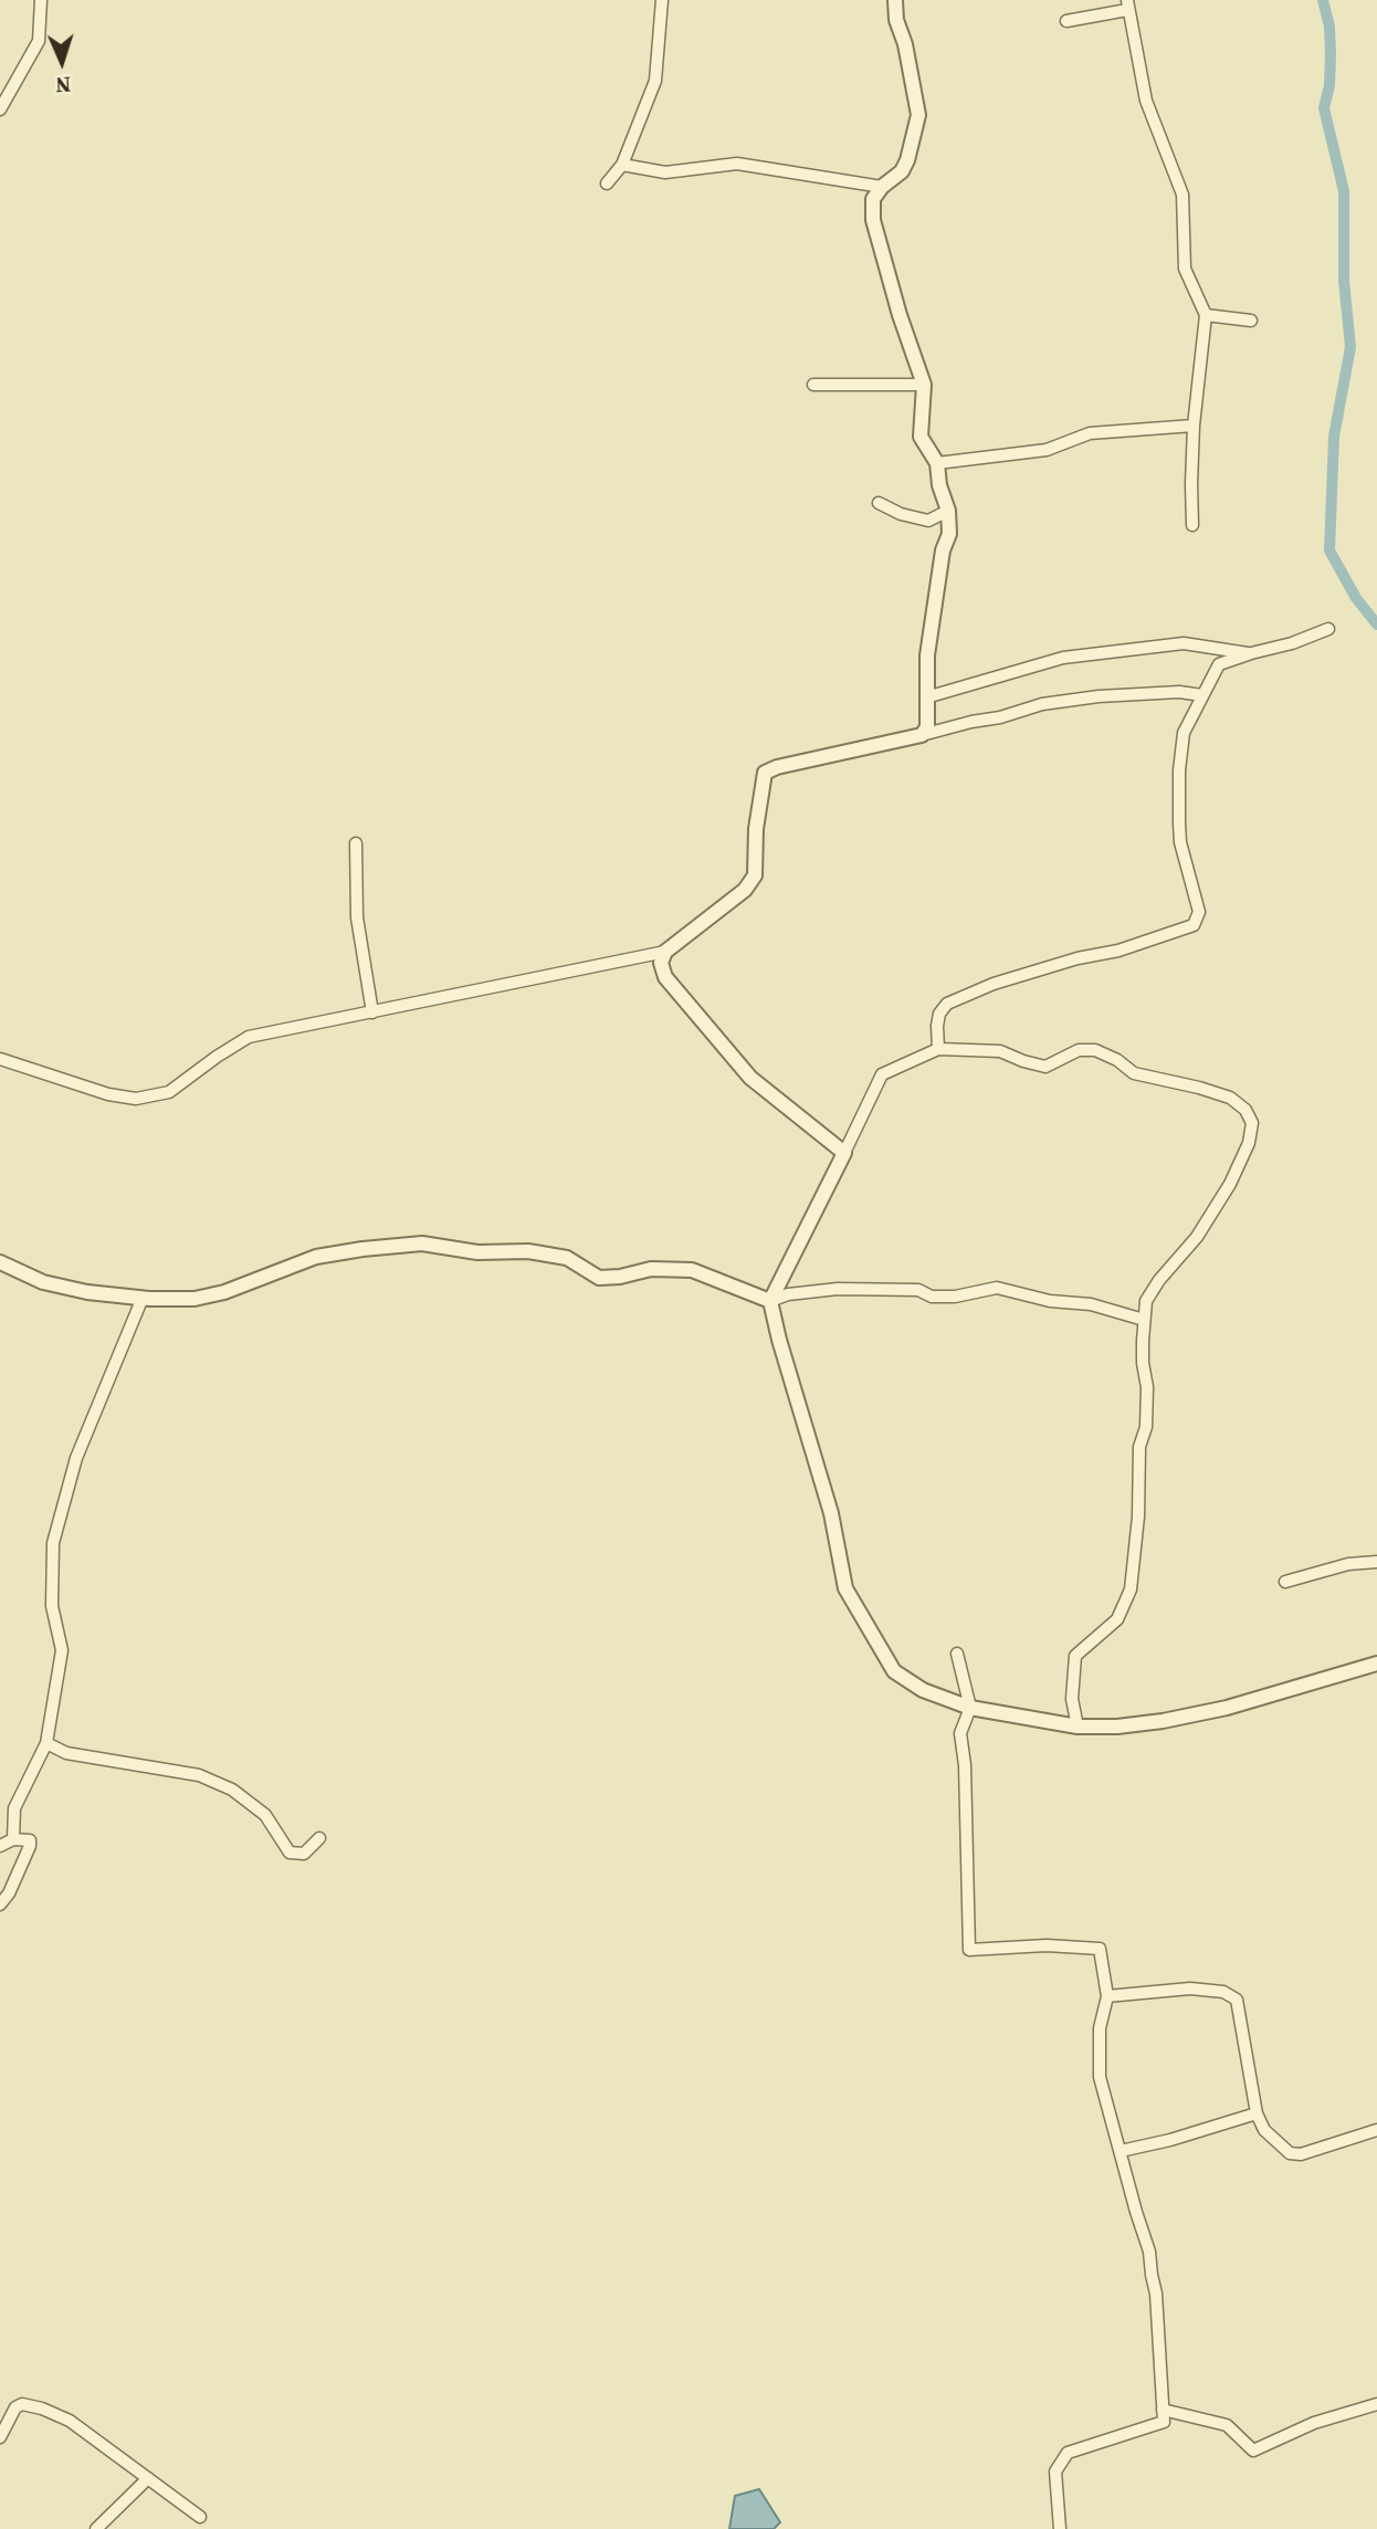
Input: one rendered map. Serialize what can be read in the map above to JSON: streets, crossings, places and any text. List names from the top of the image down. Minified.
{"north":"bottom"}
